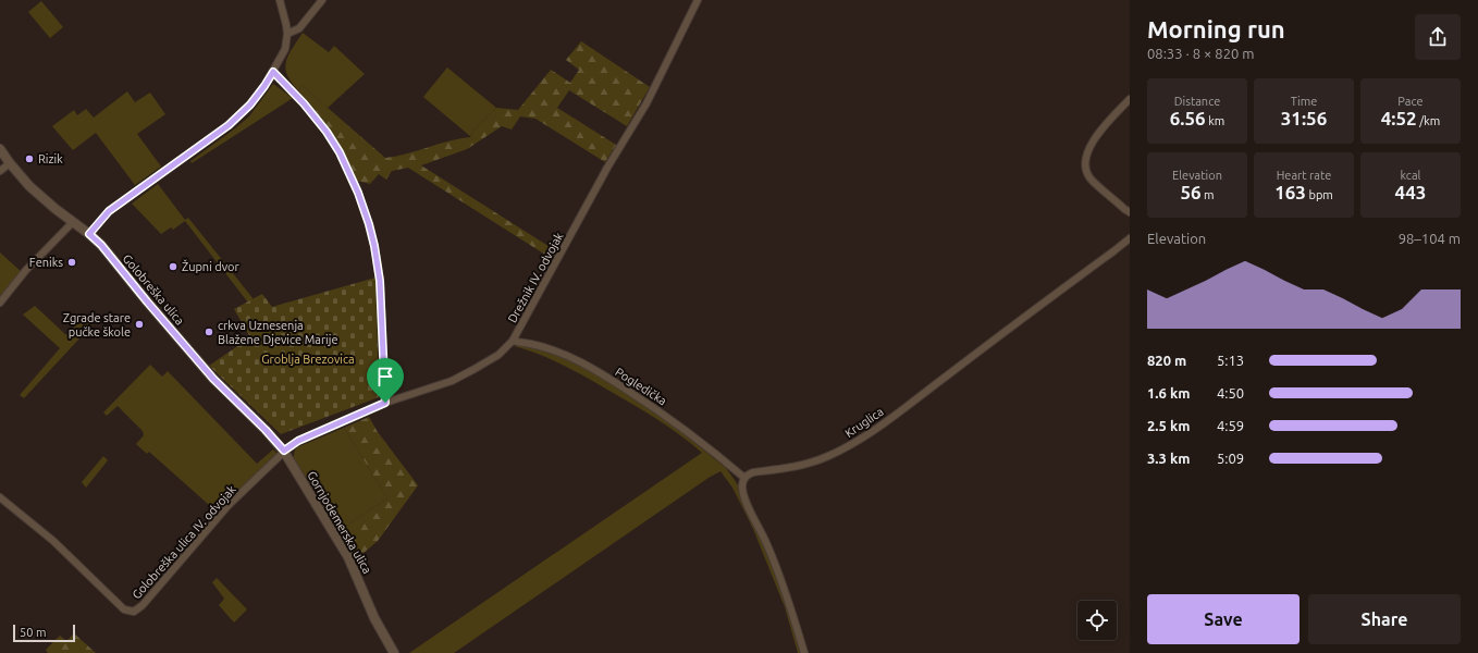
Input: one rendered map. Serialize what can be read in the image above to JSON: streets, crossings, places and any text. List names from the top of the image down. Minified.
{"streets":{"street":["Drežnik IV. odvojak","Golobreška ulica","Pogledička","Kruglica","Gornjodemerska ulica","Golobreška ulica IV. odvojak"]},"crossings":[["Drežnik IV. odvojak","Golobreška ulica"],["Drežnik IV. odvojak","Pogledička"],["Drežnik IV. odvojak","Gornjodemerska ulica"],["Drežnik IV. odvojak","Golobreška ulica IV. odvojak"],["Golobreška ulica","Gornjodemerska ulica"],["Golobreška ulica","Golobreška ulica IV. odvojak"],["Pogledička","Kruglica"],["Gornjodemerska ulica","Golobreška ulica IV. odvojak"]],"parks":["Groblja Brezovica"],"places":["Rizik","Feniks","Župni dvor","Zgrade stare pučke škole","crkva Uznesenja Blažene Djevice Marije"],"scale_bar":"50 m","page":{"heading":["Morning run","08:33 · 8 × 820 m"],"stats":[["Distance","6.56 km"],["Time","31:56"],["Pace","4:52 /km"],["Elevation","56 m"],["Heart rate","163 bpm"],["kcal","443"]],"chart":["Elevation","98–104 m"],"list":[{"name":"820 m","note":"5:13"},{"name":"1.6 km","note":"4:50"},{"name":"2.5 km","note":"4:59"},{"name":"3.3 km","note":"5:09"}],"buttons":["Save","Share"],"scale":"50 m"}}
